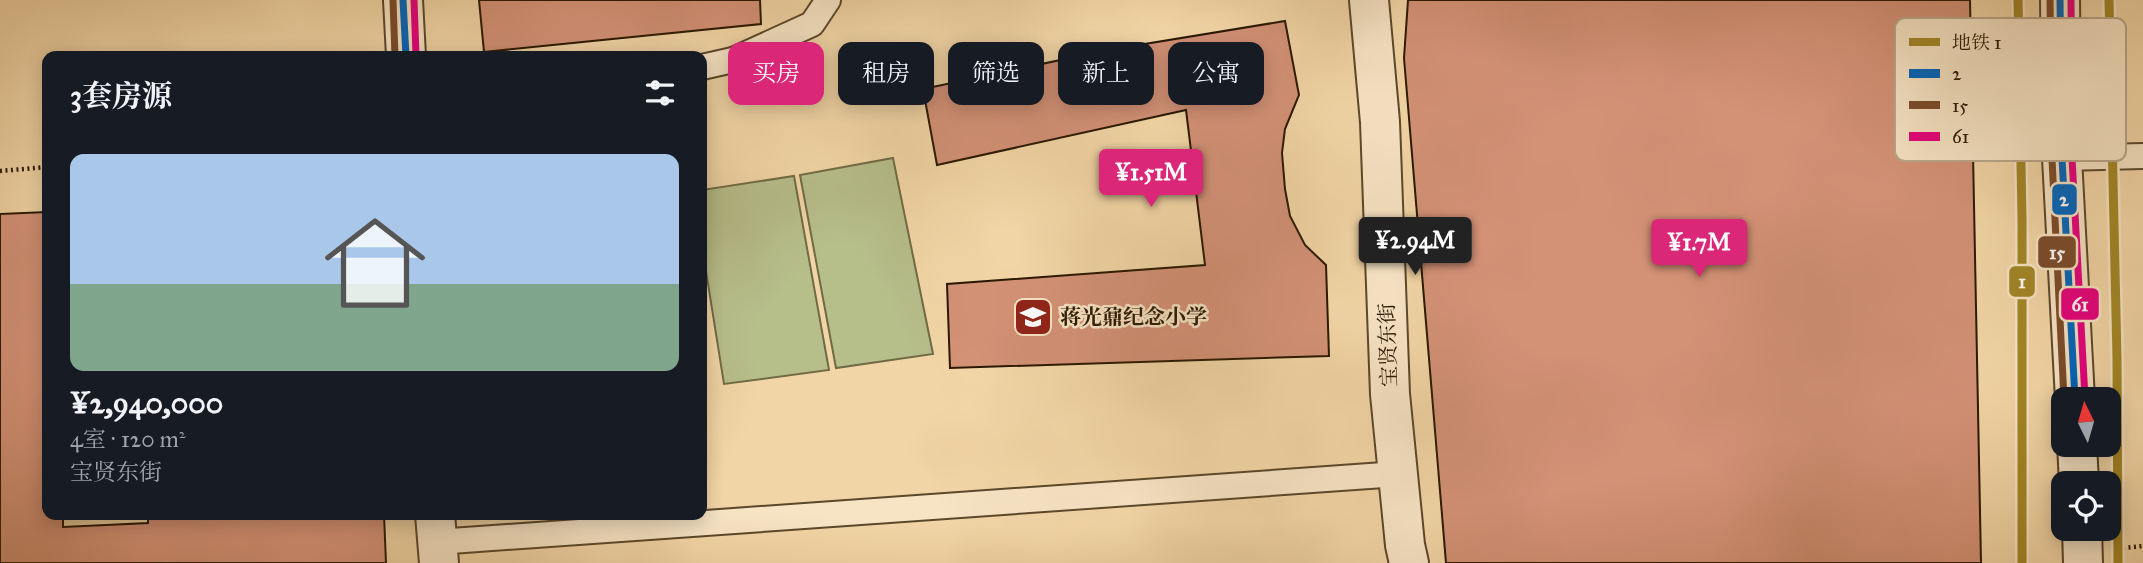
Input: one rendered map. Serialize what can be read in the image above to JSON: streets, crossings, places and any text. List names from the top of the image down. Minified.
{"streets":{"street":["宝贤东街"]},"places":{"school or university":["蒋光鼐纪念小学"]},"lines":["metro line 1","transit line 2","transit line 15","transit line 61"],"legend":["地铁 1","2","15","61"],"north":"top","page":{"chip":["买房","租房","筛选","新上","公寓"],"heading":"3套房源","list":[{"name":"¥2,940,000","note":"4室 · 120 m² · 宝贤东街"}],"price":["¥1.51M","¥2.94M","¥1.7M"]}}
